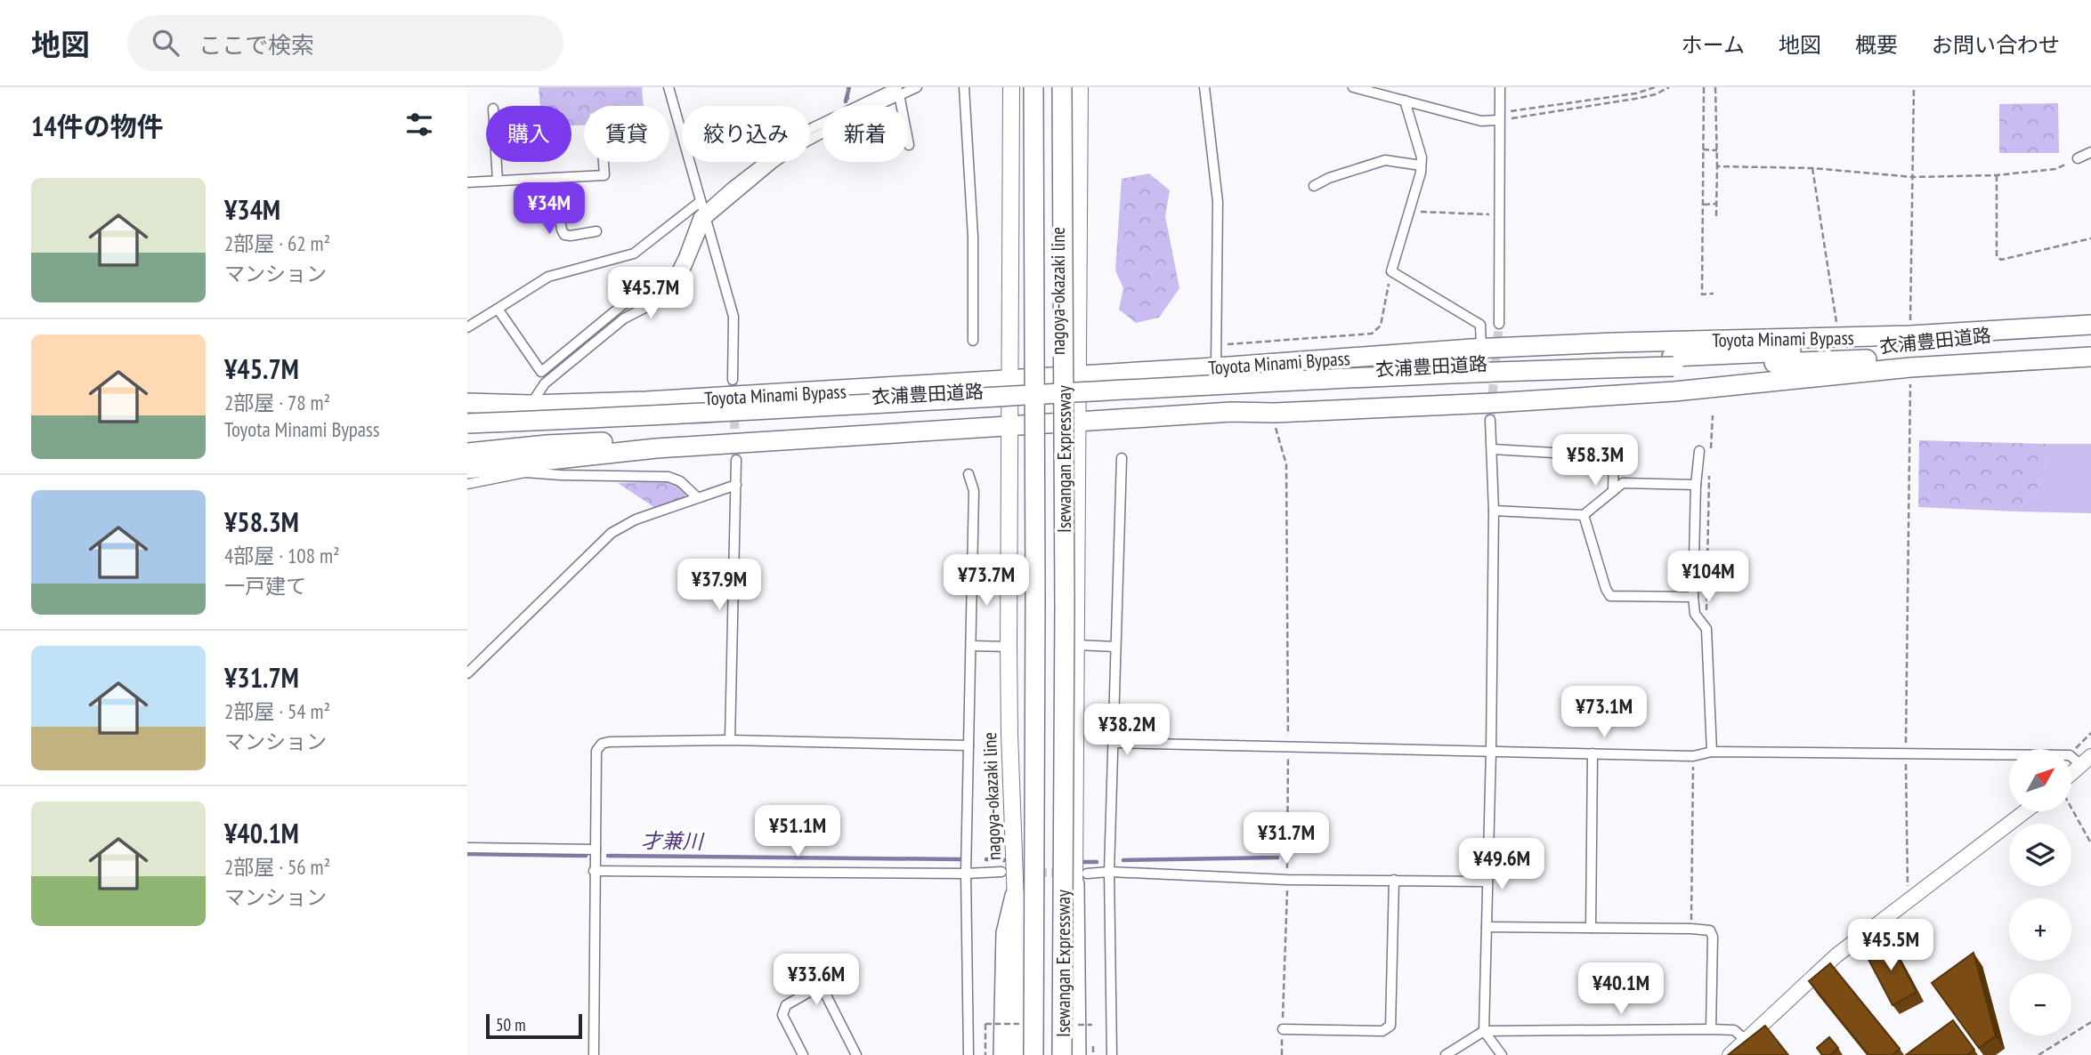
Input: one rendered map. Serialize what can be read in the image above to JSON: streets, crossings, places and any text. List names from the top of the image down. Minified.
{"streets":{"highway":["Toyota Minami Bypass","衣浦豊田道路","Isewangan Expressway"],"main road":["nagoya-okazaki line"]},"crossings":[["nagoya-okazaki line","Toyota Minami Bypass"],["Toyota Minami Bypass","衣浦豊田道路"]],"water":["才兼川"],"scale_bar":"50 m","north":"top right","page":{"header":"地図","search":"ここで検索","nav":["ホーム","地図","概要","お問い合わせ"],"heading":"14件の物件","chip":["購入","賃貸","絞り込み","新着"],"list":[{"name":"¥34M","note":"2部屋 · 62 m² · マンション"},{"name":"¥45.7M","note":"2部屋 · 78 m² · Toyota Minami Bypass"},{"name":"¥58.3M","note":"4部屋 · 108 m² · 一戸建て"},{"name":"¥31.7M","note":"2部屋 · 54 m² · マンション"},{"name":"¥40.1M","note":"2部屋 · 56 m² · マンション"}],"price":["¥34M","¥45.7M","¥58.3M","¥104M","¥73.7M","¥37.9M","¥73.1M","¥38.2M","¥51.1M","¥31.7M","¥49.6M","¥45.5M","¥33.6M","¥40.1M"],"map_buttons":["+","−"],"scale":"50 m"}}
